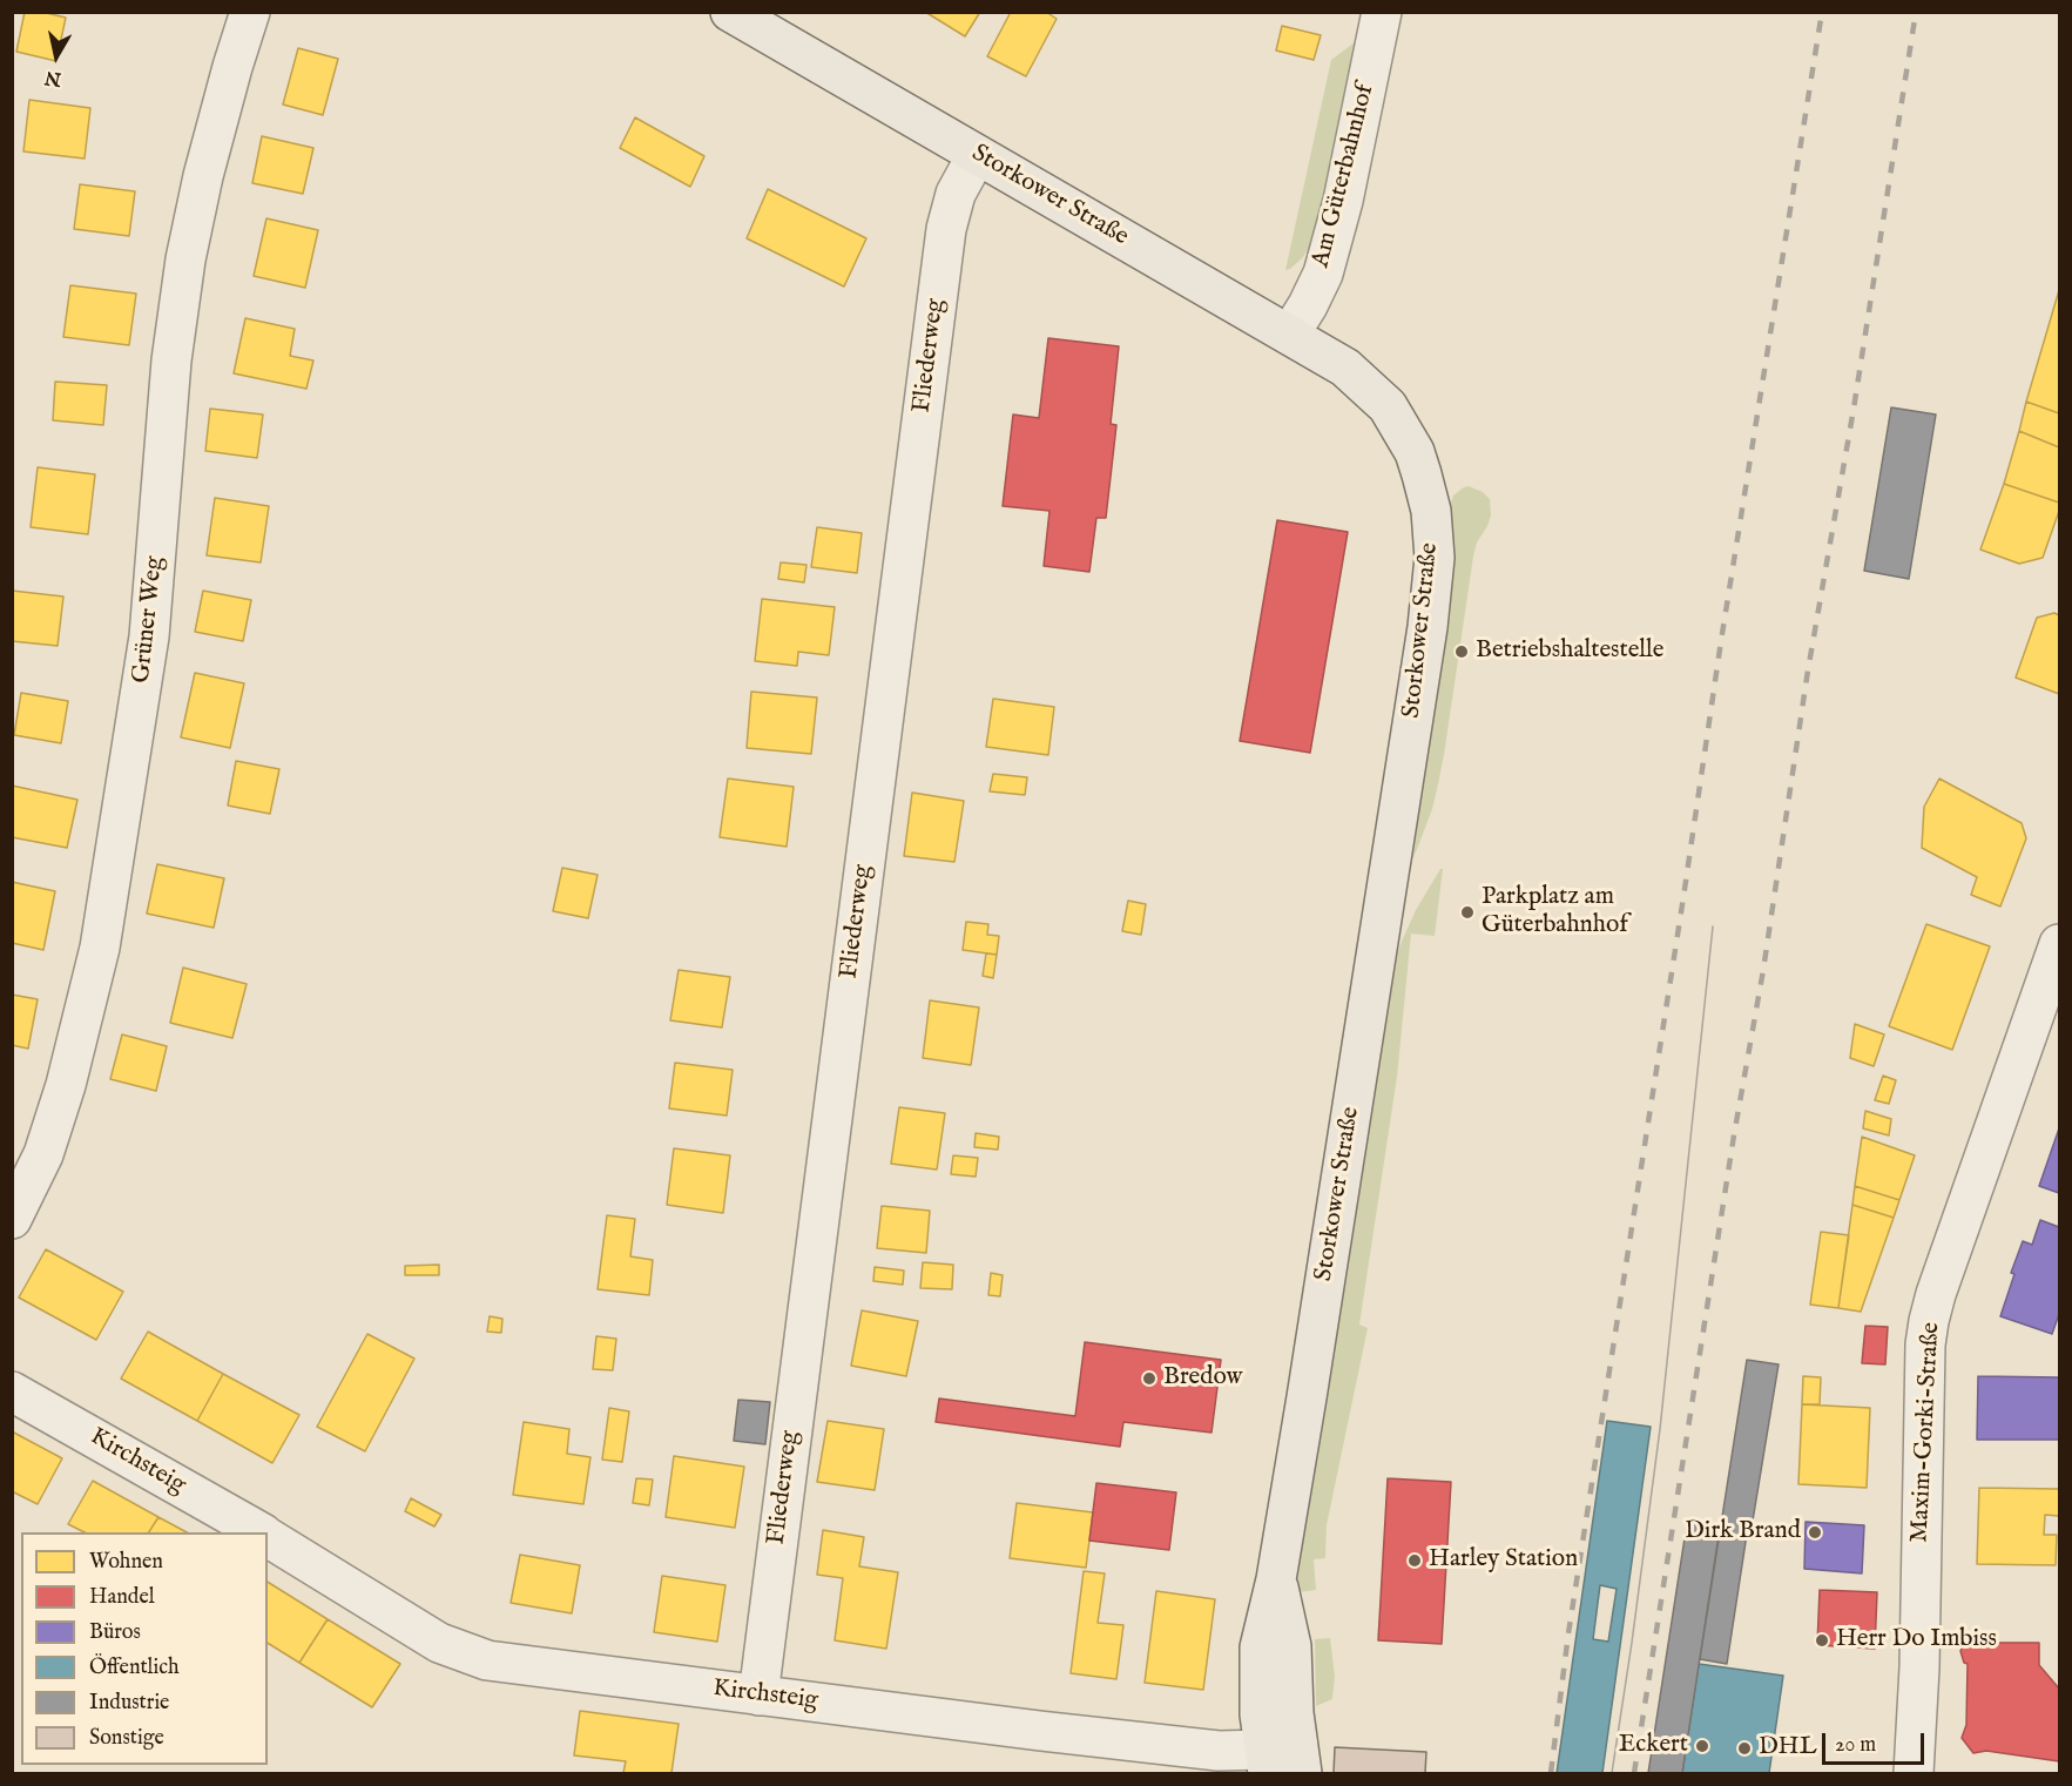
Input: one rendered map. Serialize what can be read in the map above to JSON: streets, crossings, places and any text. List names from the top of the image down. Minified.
{"streets":{"main road":["Storkower Straße"],"street":["Am Güterbahnhof","Fliederweg","Grüner Weg","Maxim-Gorki-Straße","Kirchsteig"]},"crossings":[["Am Güterbahnhof","Storkower Straße"],["Storkower Straße","Fliederweg"],["Storkower Straße","Kirchsteig"],["Fliederweg","Kirchsteig"]],"places":["Betriebshaltestelle","Parkplatz am Güterbahnhof","Bredow","Dirk Brand","Harley Station","Herr Do Imbiss","Eckert","DHL"],"legend":["Wohnen","Handel","Büros","Öffentlich","Industrie","Sonstige"],"scale_bar":"20 m","north":"bottom"}
